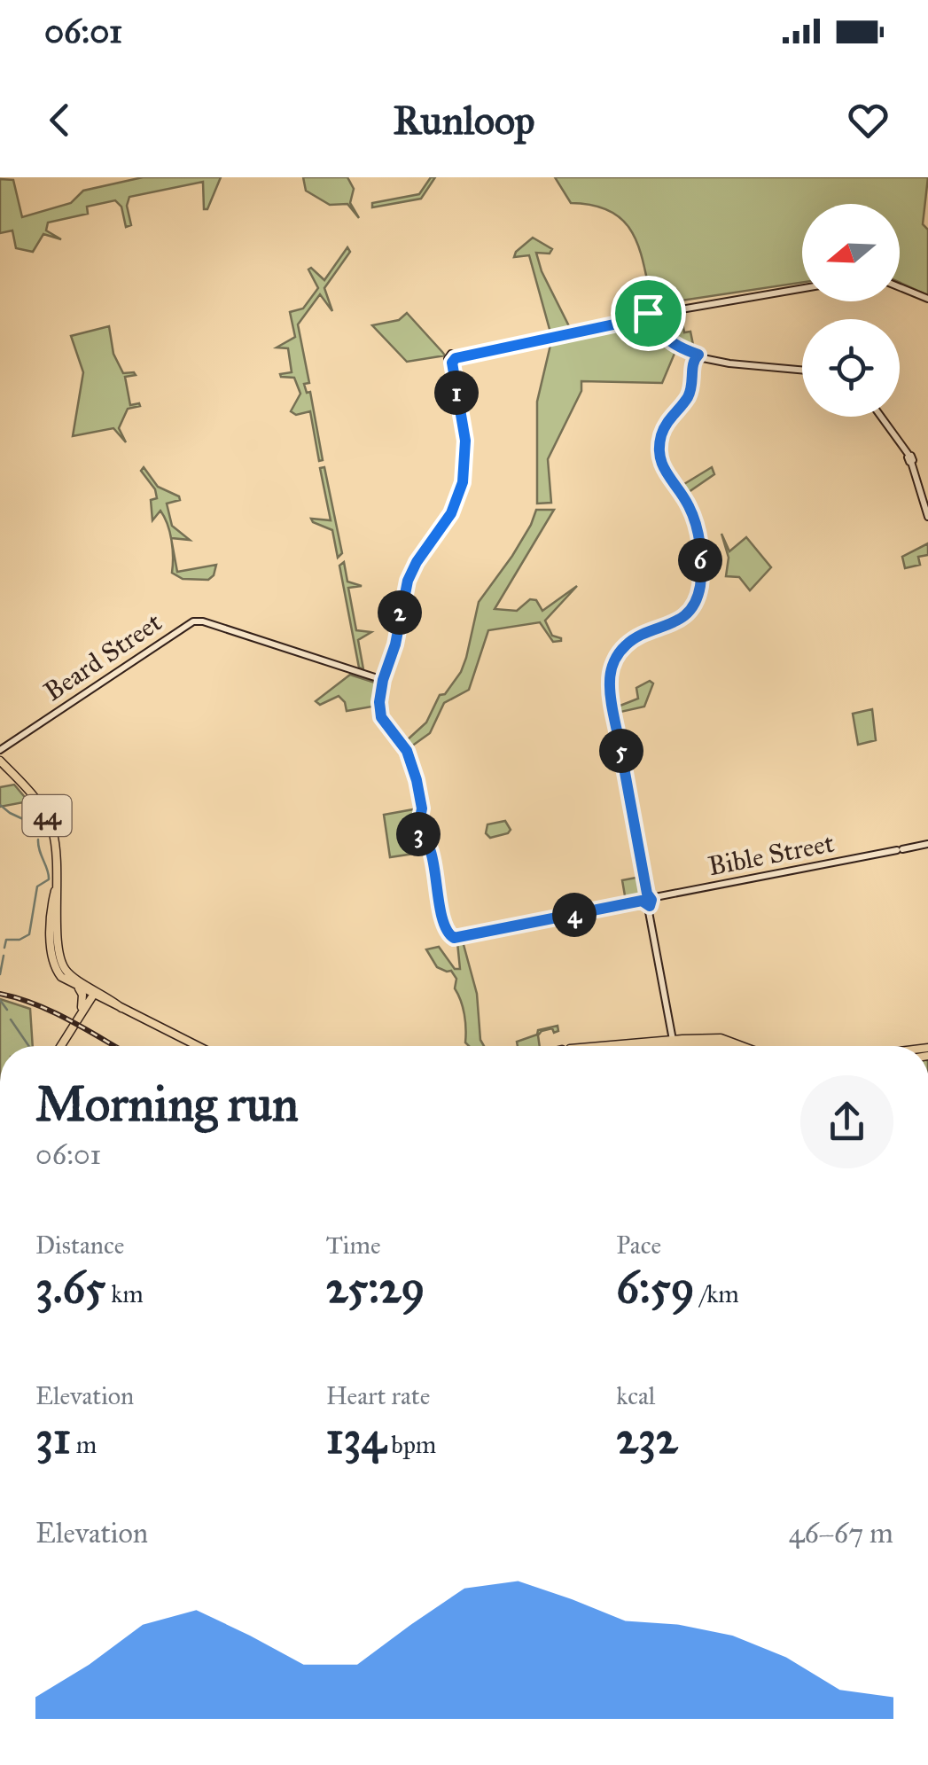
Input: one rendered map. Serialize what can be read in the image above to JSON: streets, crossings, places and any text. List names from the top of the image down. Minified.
{"streets":{"main road":["44"],"street":["Beard Street","Bible Street"]},"crossings":[["Beard Street","Bible Street"]],"north":"left","page":{"status":"06:01","header":"Runloop","pins":["1","6","2","5","3","4"],"heading":["Morning run","06:01"],"stats":[["Distance","3.65 km"],["Time","25:29"],["Pace","6:59 /km"],["Elevation","31 m"],["Heart rate","134 bpm"],["kcal","232"]],"chart":["Elevation","46–67 m"]}}
